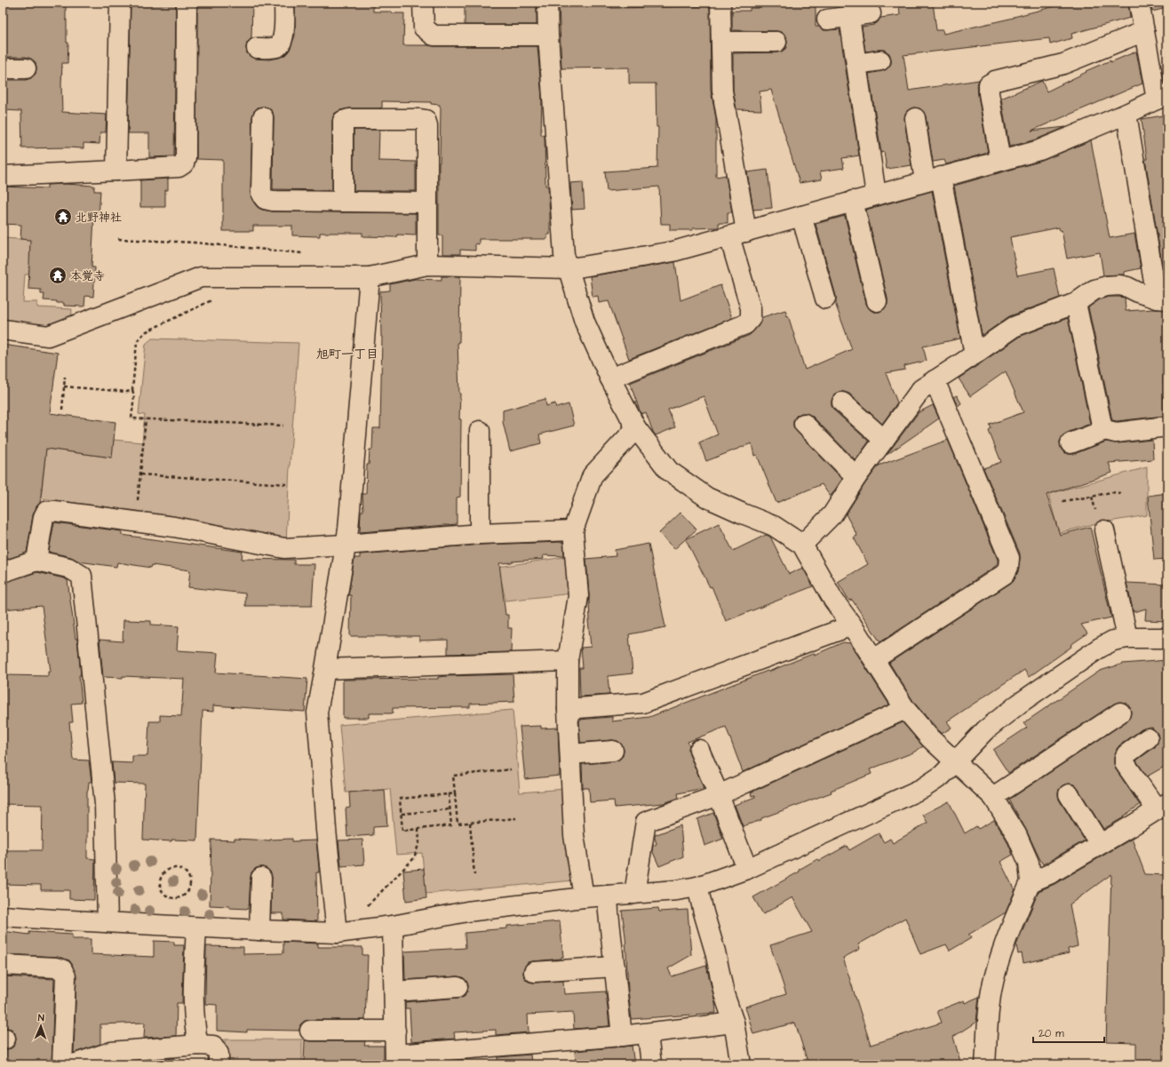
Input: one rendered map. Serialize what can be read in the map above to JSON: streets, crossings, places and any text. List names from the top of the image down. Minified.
{"districts":["旭町一丁目"],"places":{"temple":["北野神社","本覚寺"]},"scale_bar":"20 m","north":"top"}
